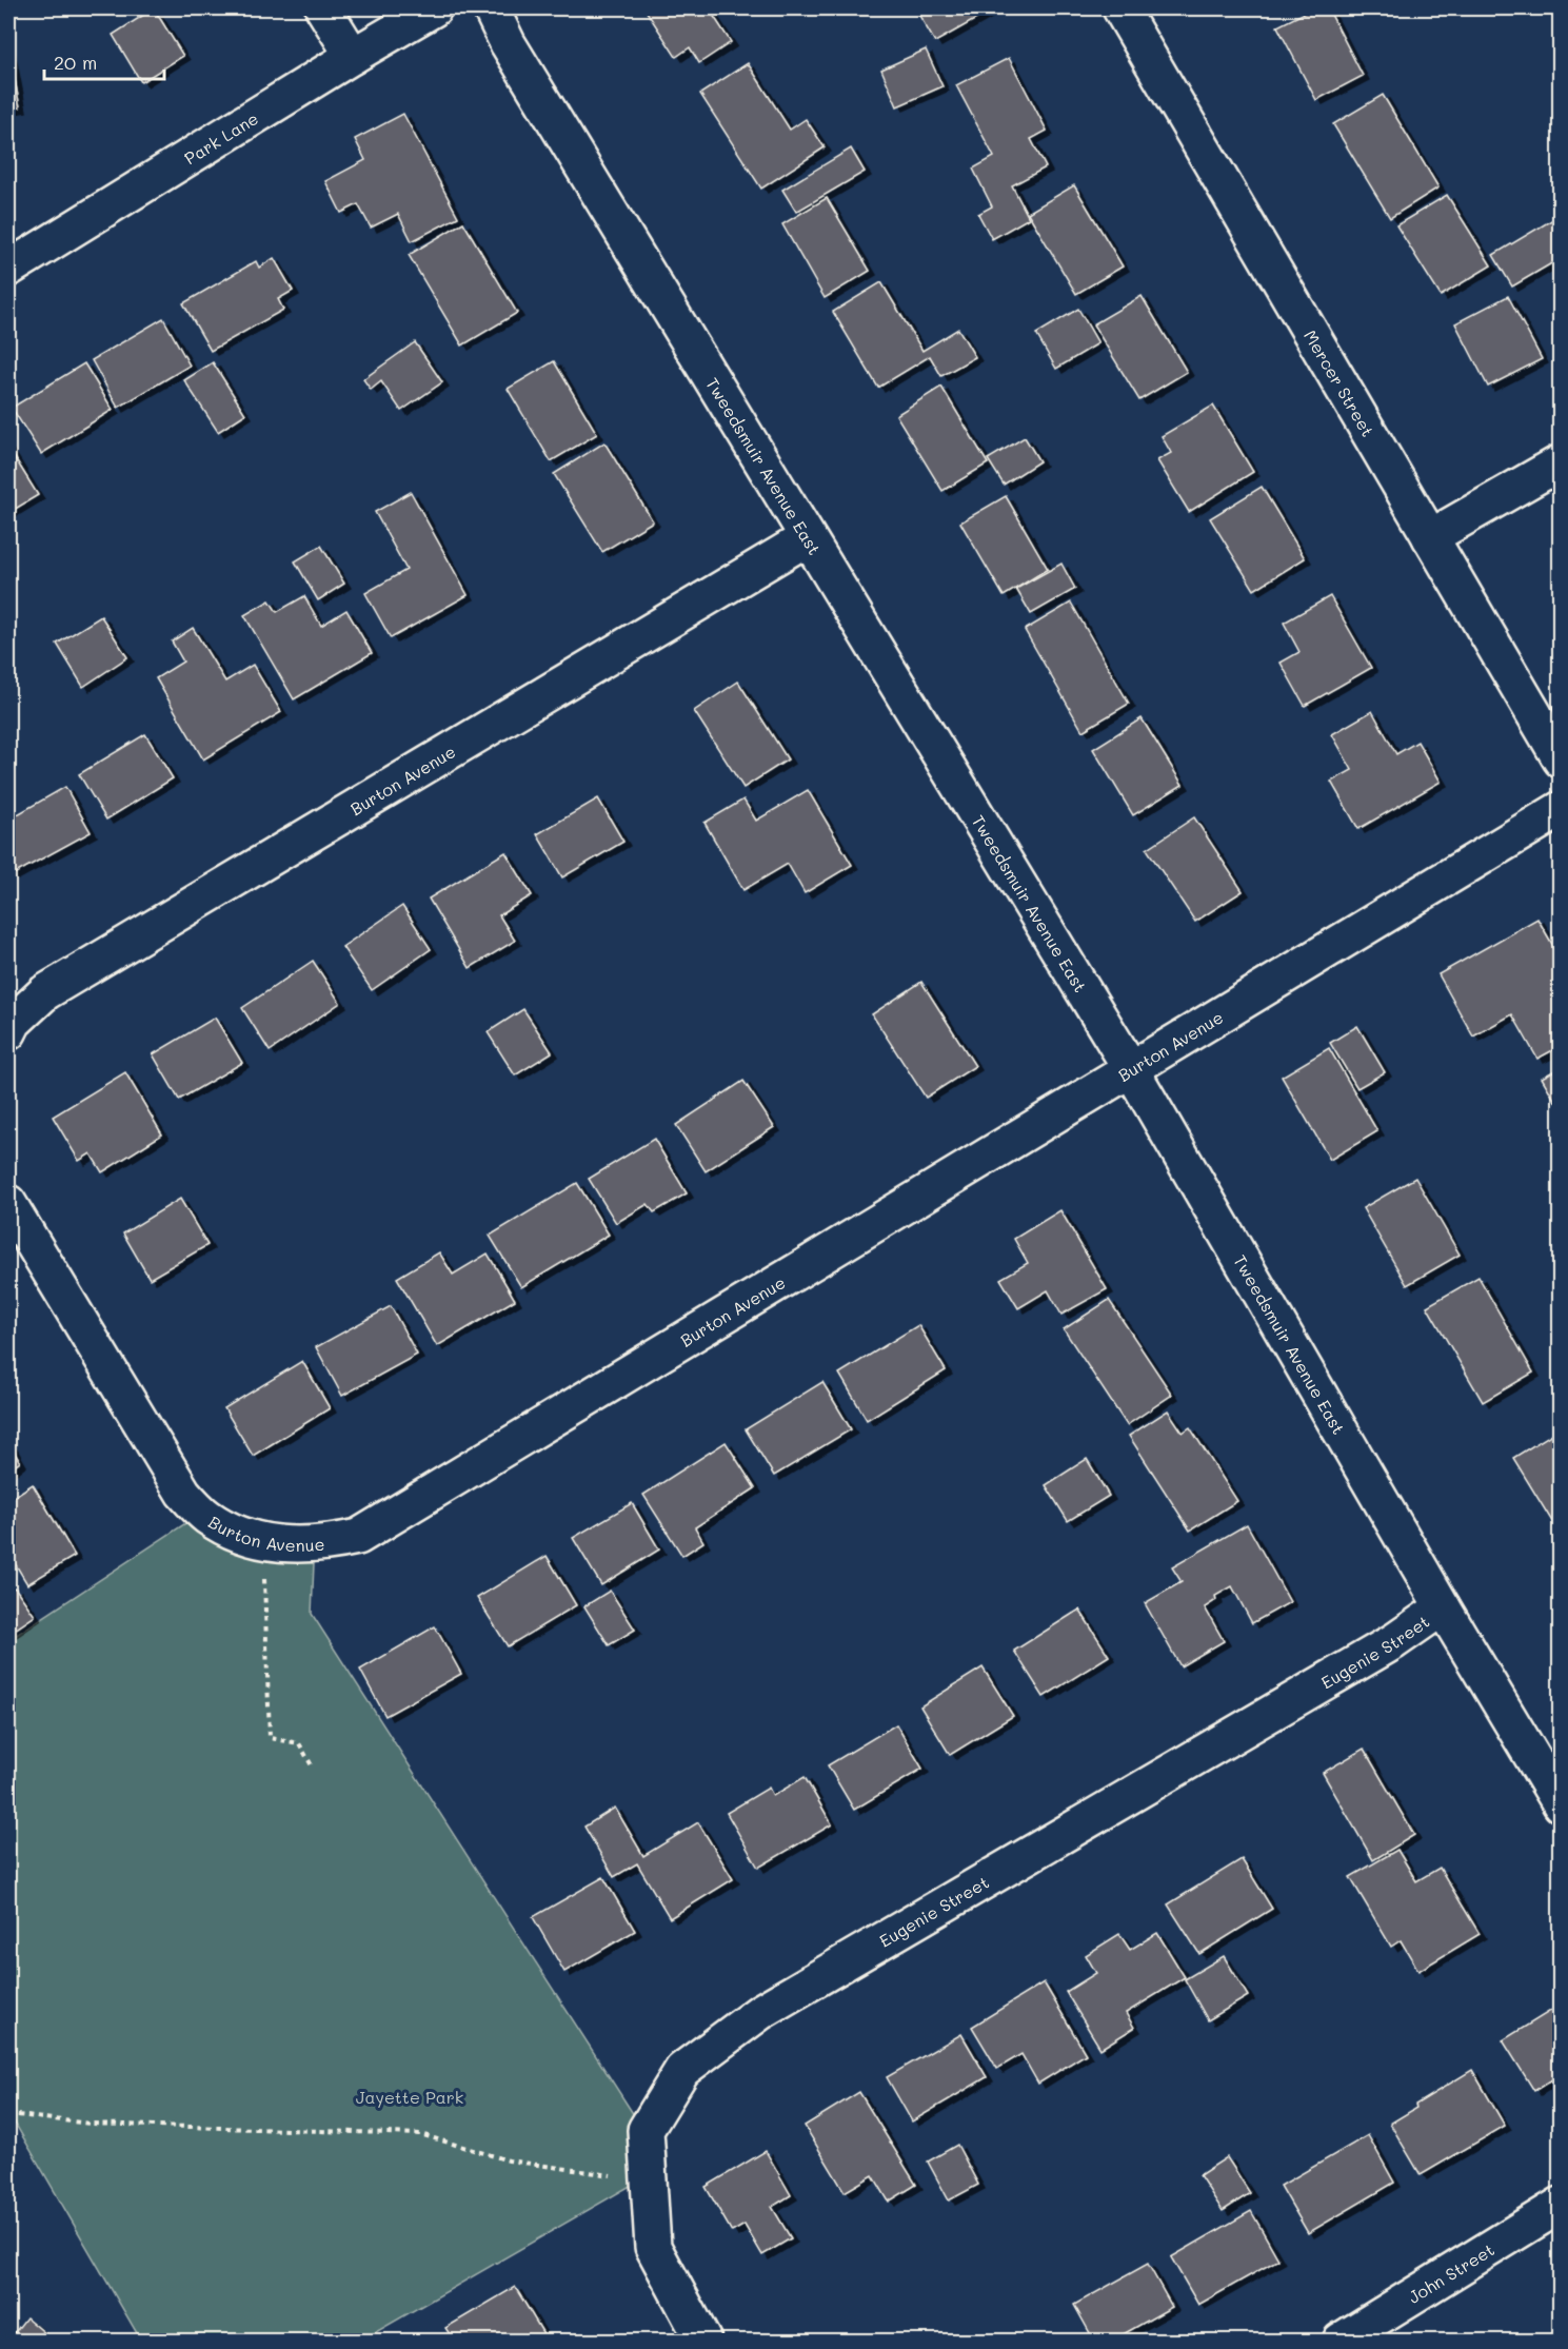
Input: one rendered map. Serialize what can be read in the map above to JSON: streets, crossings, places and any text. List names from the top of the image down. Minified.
{"streets":{"street":["Park Lane","Mercer Street","Tweedsmuir Avenue East","Burton Avenue","Eugenie Street","John Street"]},"crossings":[["Tweedsmuir Avenue East","Burton Avenue"],["Tweedsmuir Avenue East","Eugenie Street"]],"parks":["Jayette Park"],"scale_bar":"20 m"}
